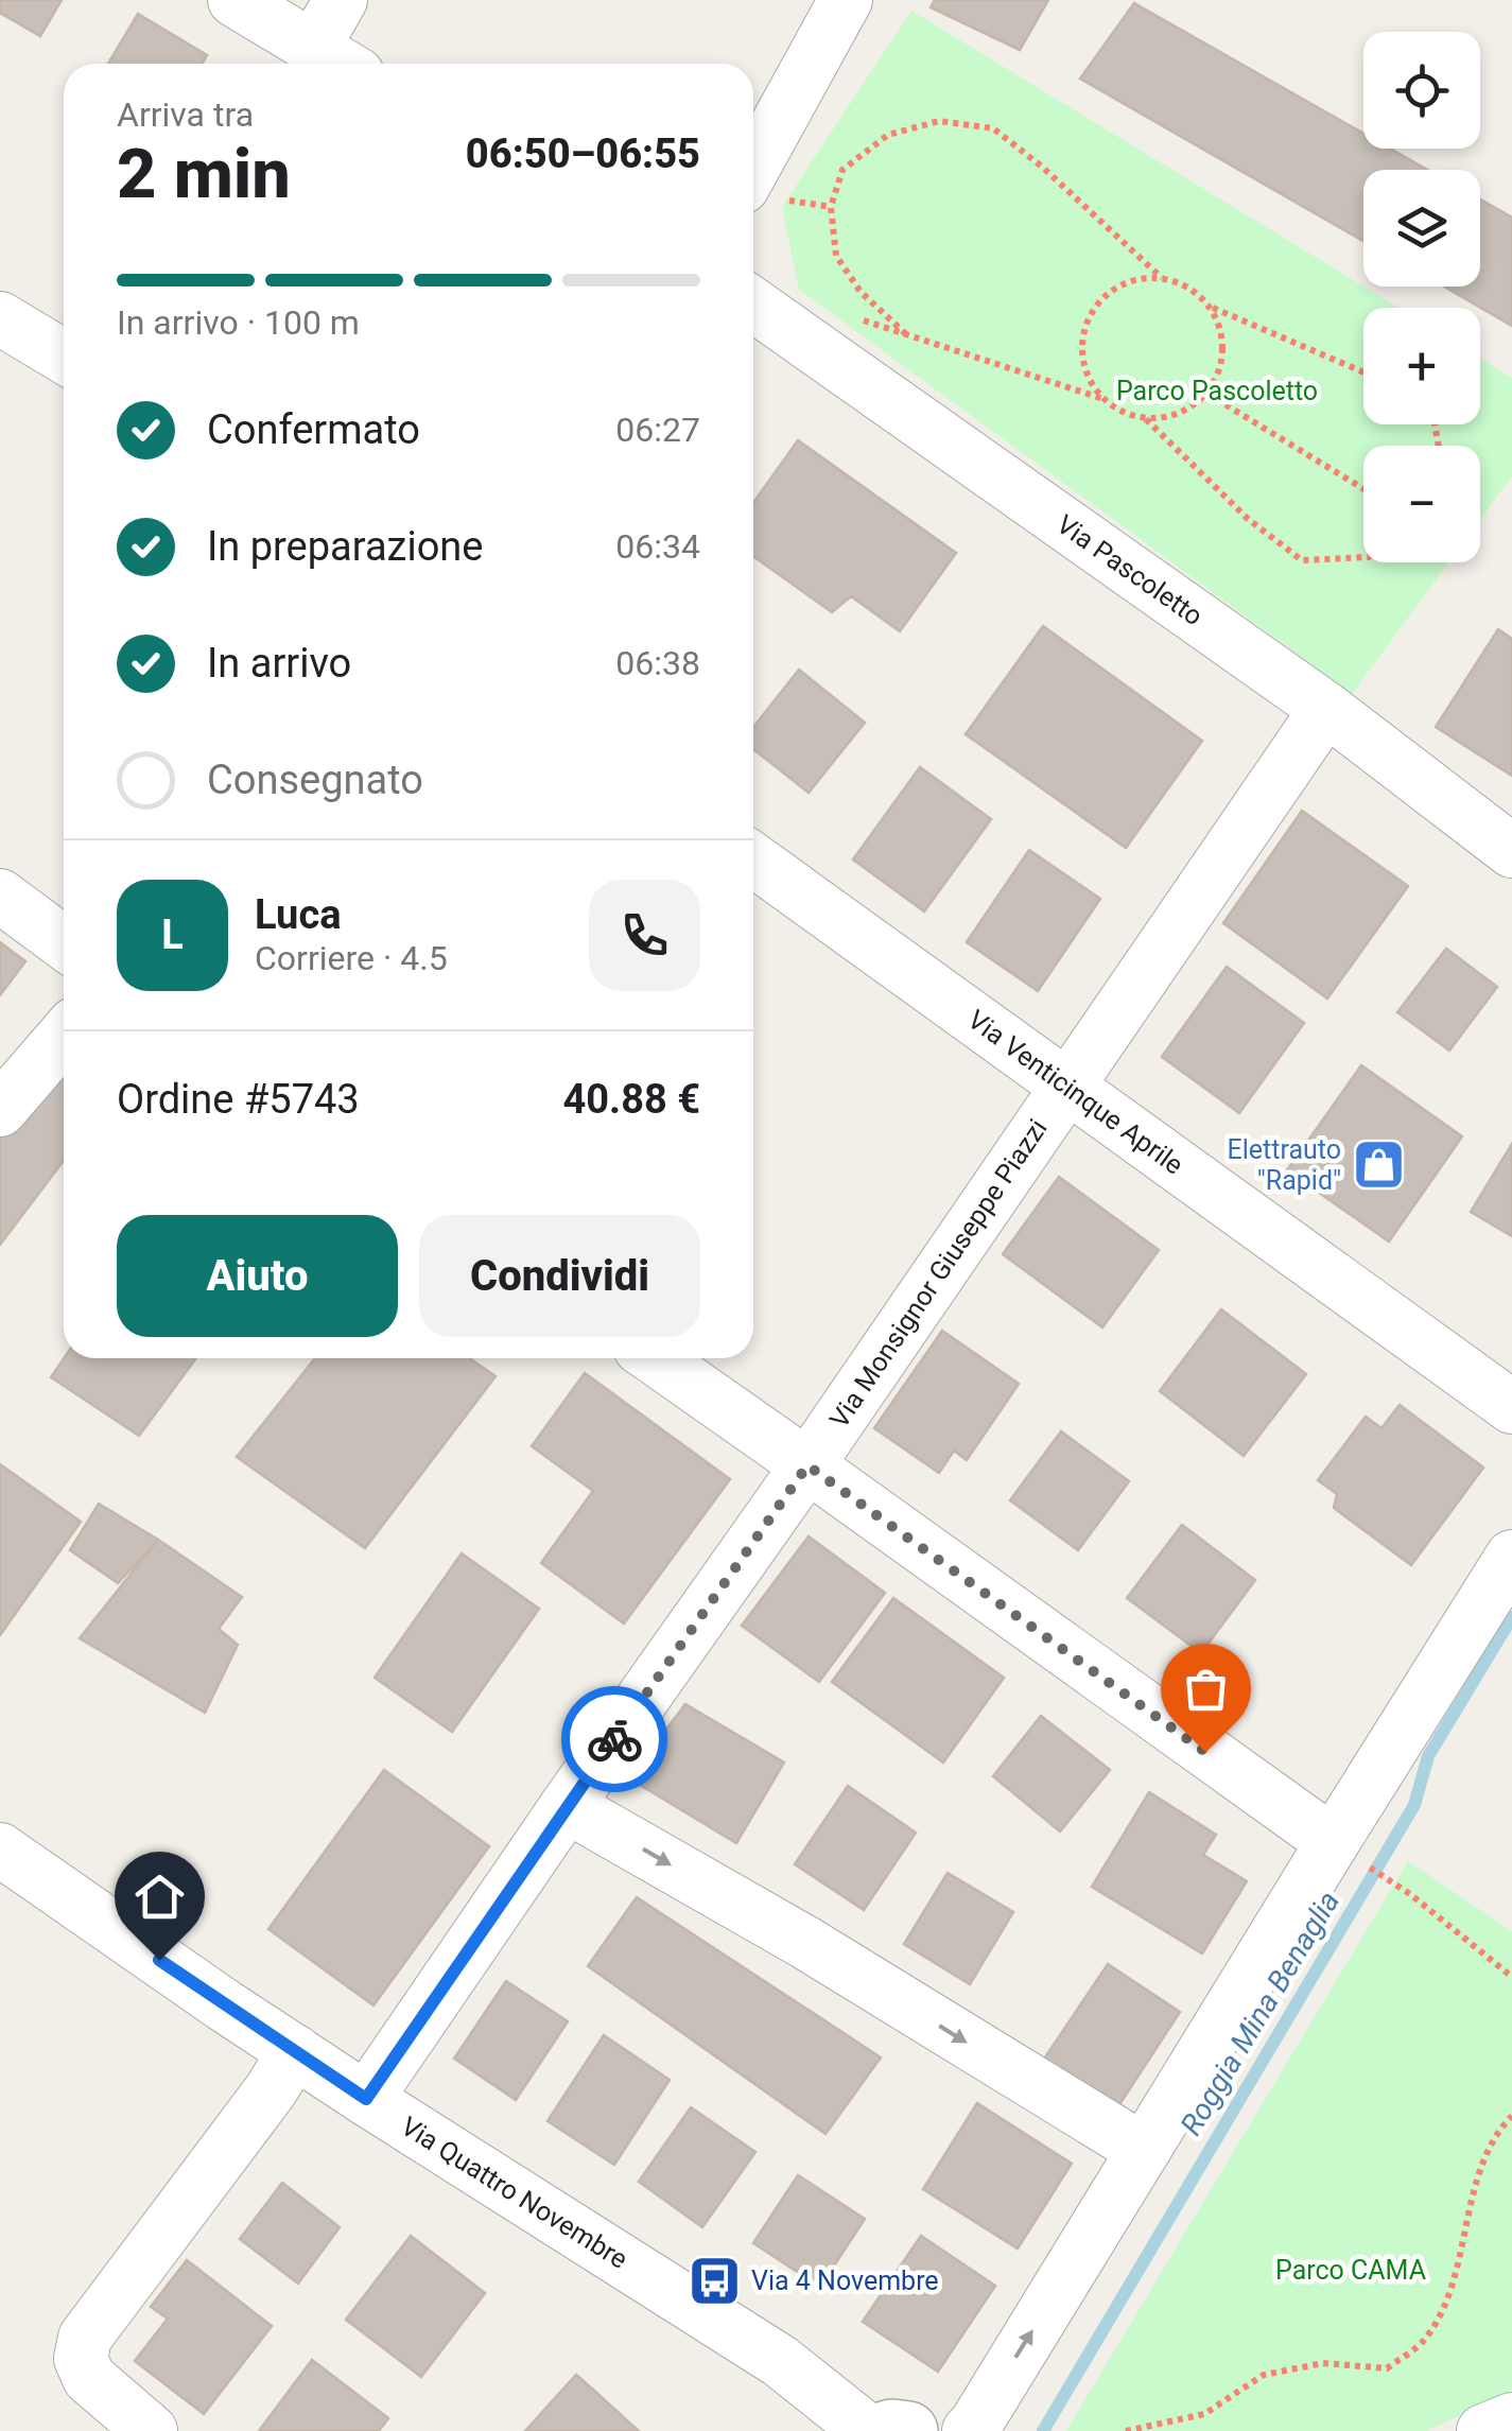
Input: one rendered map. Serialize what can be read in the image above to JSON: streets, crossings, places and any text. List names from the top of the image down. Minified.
{"streets":{"street":["Via Pascoletto","Via Venticinque Aprile","Via Monsignor Giuseppe Piazzi","Via Quattro Novembre"]},"crossings":[["Via Pascoletto","Via Monsignor Giuseppe Piazzi"],["Via Venticinque Aprile","Via Monsignor Giuseppe Piazzi"],["Via Monsignor Giuseppe Piazzi","Via Quattro Novembre"]],"water":["Roggia Mina Benaglia"],"parks":["Parco Pascoletto","Parco CAMA"],"places":{"shop":["Elettrauto \"Rapid\""],"bus stop":["Via 4 Novembre"]},"page":{"map_buttons":["+","−"],"heading":["2 min","Arriva tra","06:50–06:55"],"panel":["Luca","Corriere · 4.5","Ordine #5743","40.88 €"],"bar":"In arrivo · 100 m","list":[["Confermato","06:27"],["In preparazione","06:34"],["In arrivo","06:38"],"Consegnato"],"round":"L","buttons":["Aiuto","Condividi"]}}
